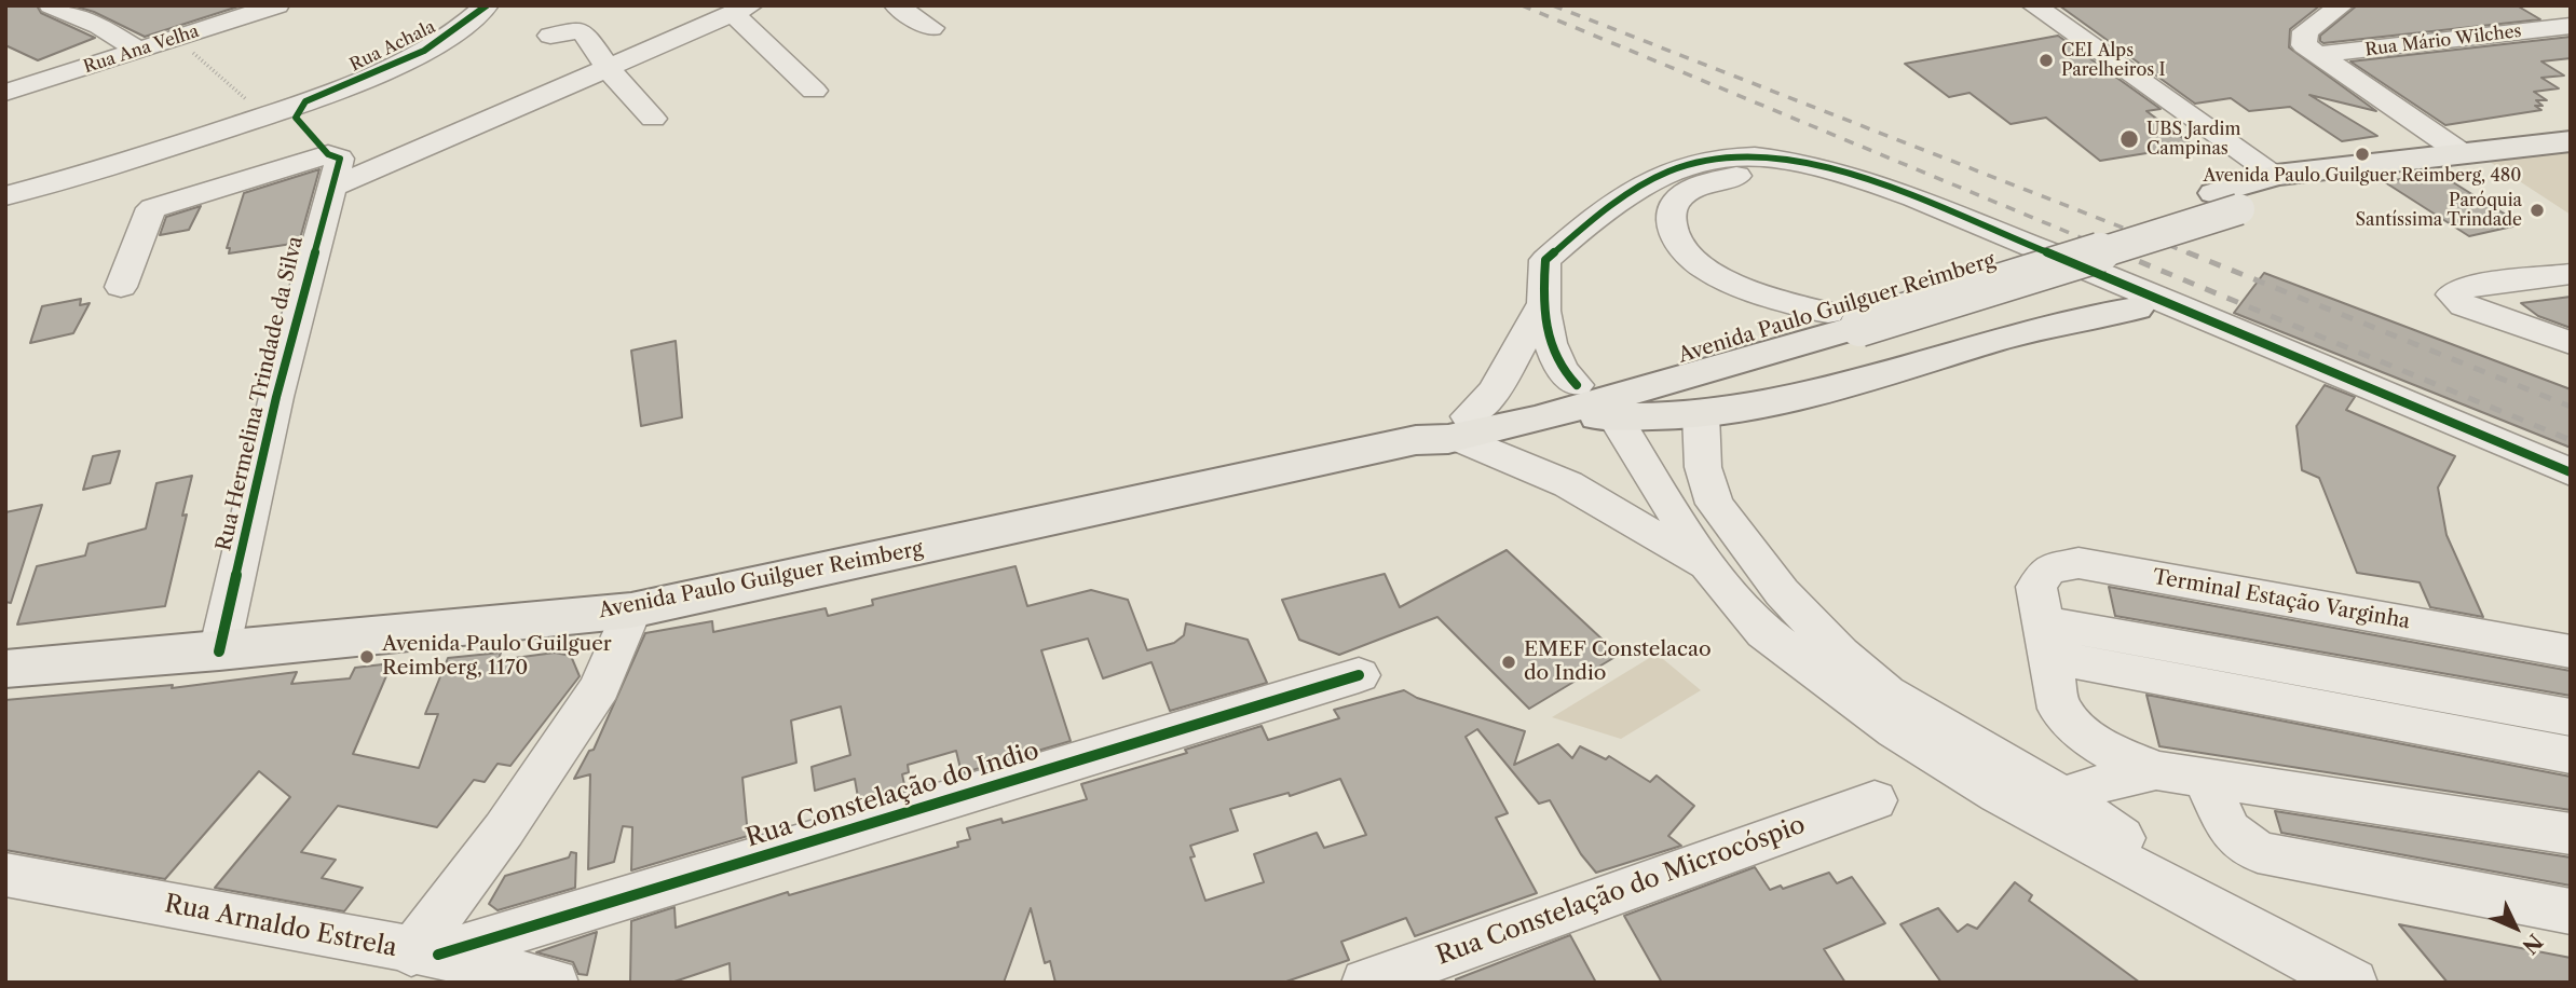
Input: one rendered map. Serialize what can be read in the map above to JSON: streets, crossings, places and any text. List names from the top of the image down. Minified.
{"streets":{"main road":["Avenida Paulo Guilguer Reimberg"],"street":["Rua Mário Wilches","Rua Achala","Rua Ana Velha","Rua Hermelina Trindade da Silva","Terminal Estação Varginha","Rua Constelação do Indio","Rua Constelação do Microcóspio","Rua Arnaldo Estrela"]},"crossings":[["Avenida Paulo Guilguer Reimberg","Rua Hermelina Trindade da Silva"],["Rua Constelação do Indio","Rua Arnaldo Estrela"]],"places":["CEI Alps Parelheiros I","UBS Jardim Campinas","Avenida Paulo Guilguer Reimberg, 480","Paróquia Santíssima Trindade","Avenida Paulo Guilguer Reimberg, 1170","EMEF Constelacao do Indio"],"north":"bottom right"}
